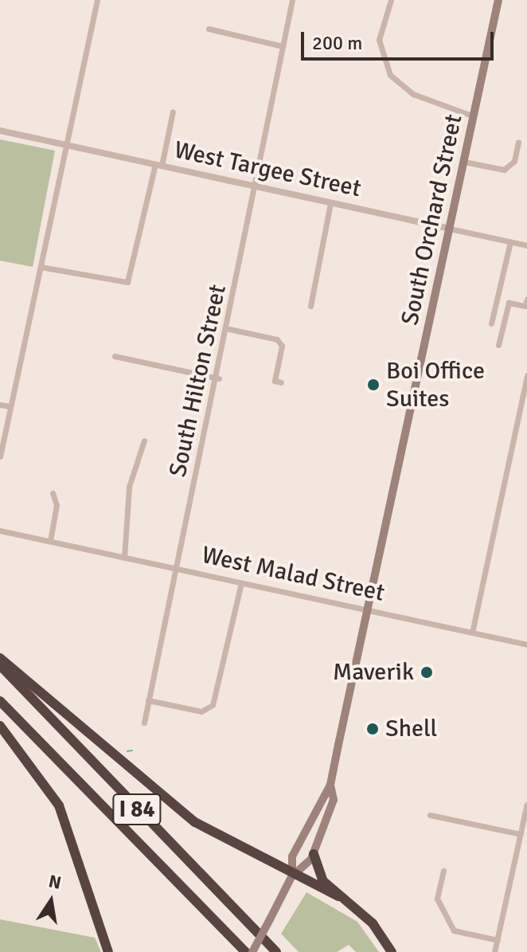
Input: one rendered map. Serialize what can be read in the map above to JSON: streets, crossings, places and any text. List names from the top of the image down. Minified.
{"streets":{"highway":["I 84"],"main road":["South Orchard Street"],"street":["West Targee Street","South Hilton Street","West Malad Street"]},"crossings":[["West Targee Street","South Orchard Street"],["West Targee Street","South Hilton Street"],["South Orchard Street","West Malad Street"],["South Hilton Street","West Malad Street"]],"places":["Boi Office Suites","Maverik","Shell"],"scale_bar":"200 m","north":"top"}
